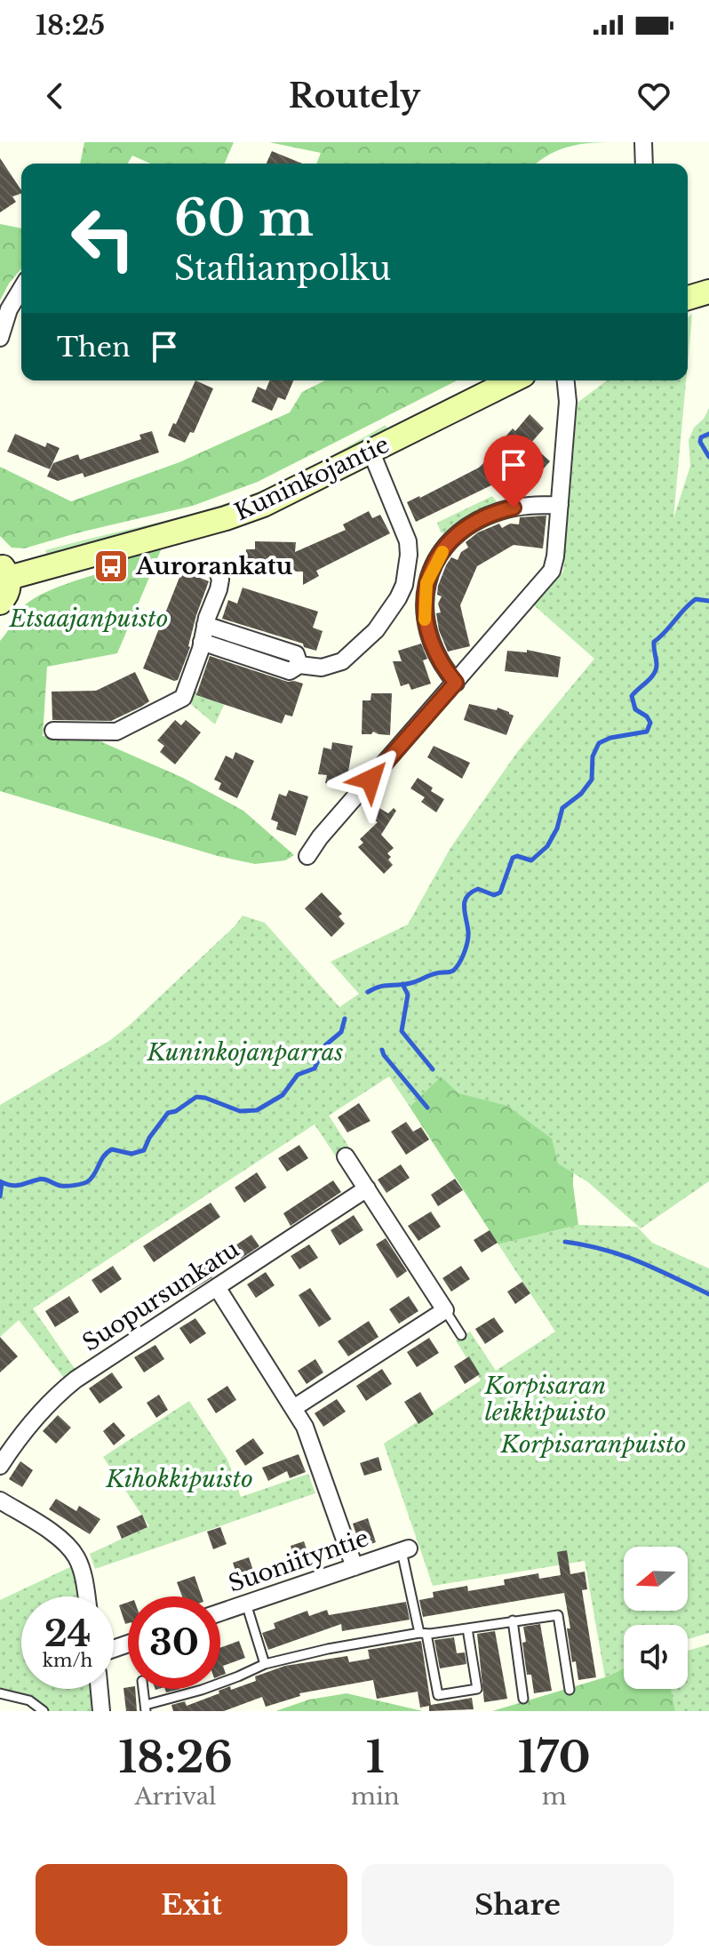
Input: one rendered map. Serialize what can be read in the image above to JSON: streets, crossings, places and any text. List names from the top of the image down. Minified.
{"streets":{"main road":["Kuninkojantie"],"street":["Suopursunkatu","Suoniityntie"]},"parks":["Etsaajanpuisto","Kuninkojanparras","Korpisaran leikkipuisto","Korpisaranpuisto","Kihokkipuisto"],"places":{"bus stop":["Aurorankatu"]},"north":"left","page":{"status":"18:25","header":"Routely","turn":["60 m","Staflianpolku"],"then":"Then","speed":"24 km/h","limit":"30","eta":["18:26","Arrival","1","min","170","m"],"buttons":["Exit","Share"]}}
